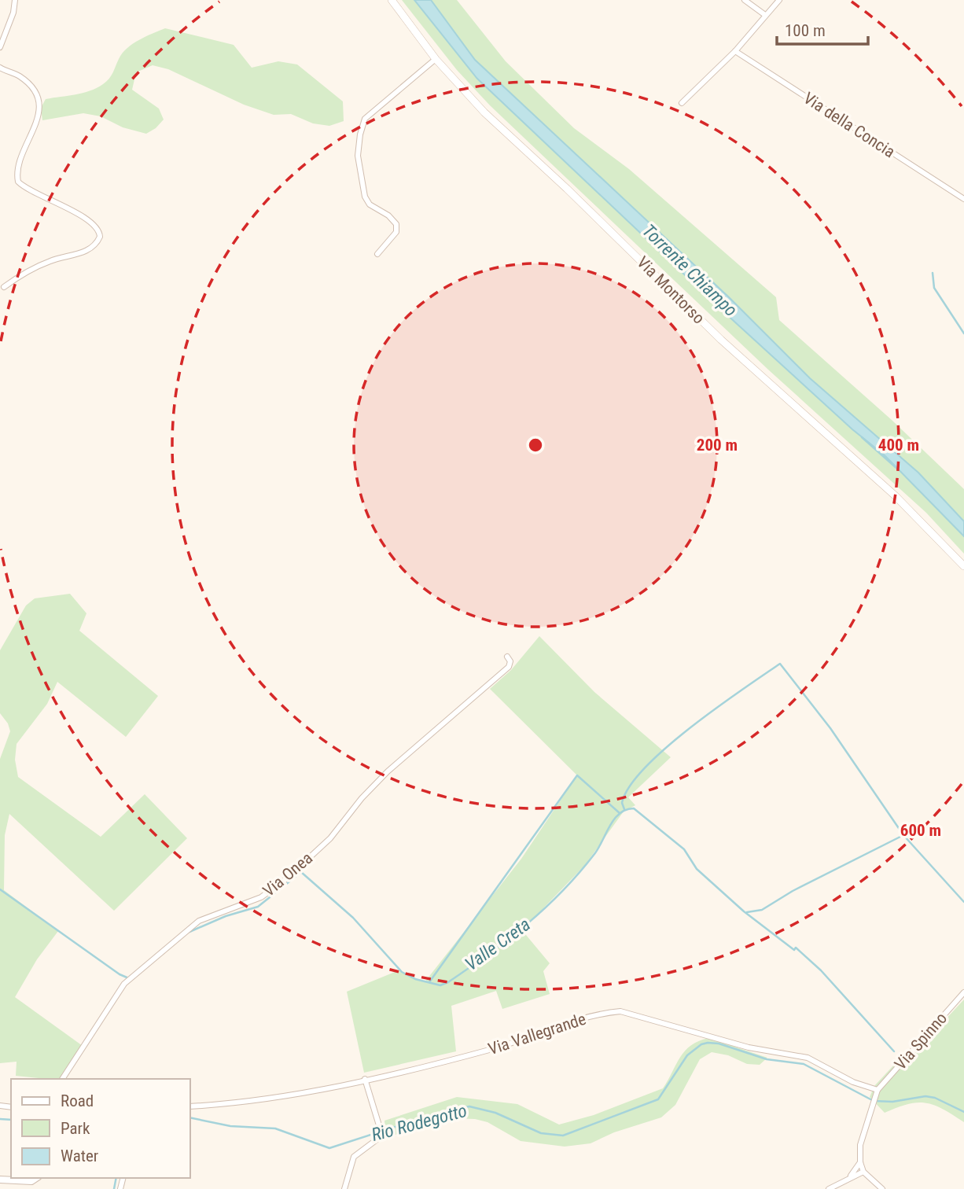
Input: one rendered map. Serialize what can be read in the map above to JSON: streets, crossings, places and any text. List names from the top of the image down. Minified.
{"streets":{"main road":["Via Montorso"],"street":["Via della Concia","Via Onea","Via Vallegrande","Via Spinno"]},"crossings":[["Via Vallegrande","Via Spinno"]],"water":["Torrente Chiampo","Valle Creta","Rio Rodegotto"],"legend":["Road","Park","Water"],"scale_bar":"100 m","rings":["200 m","400 m","600 m"]}
